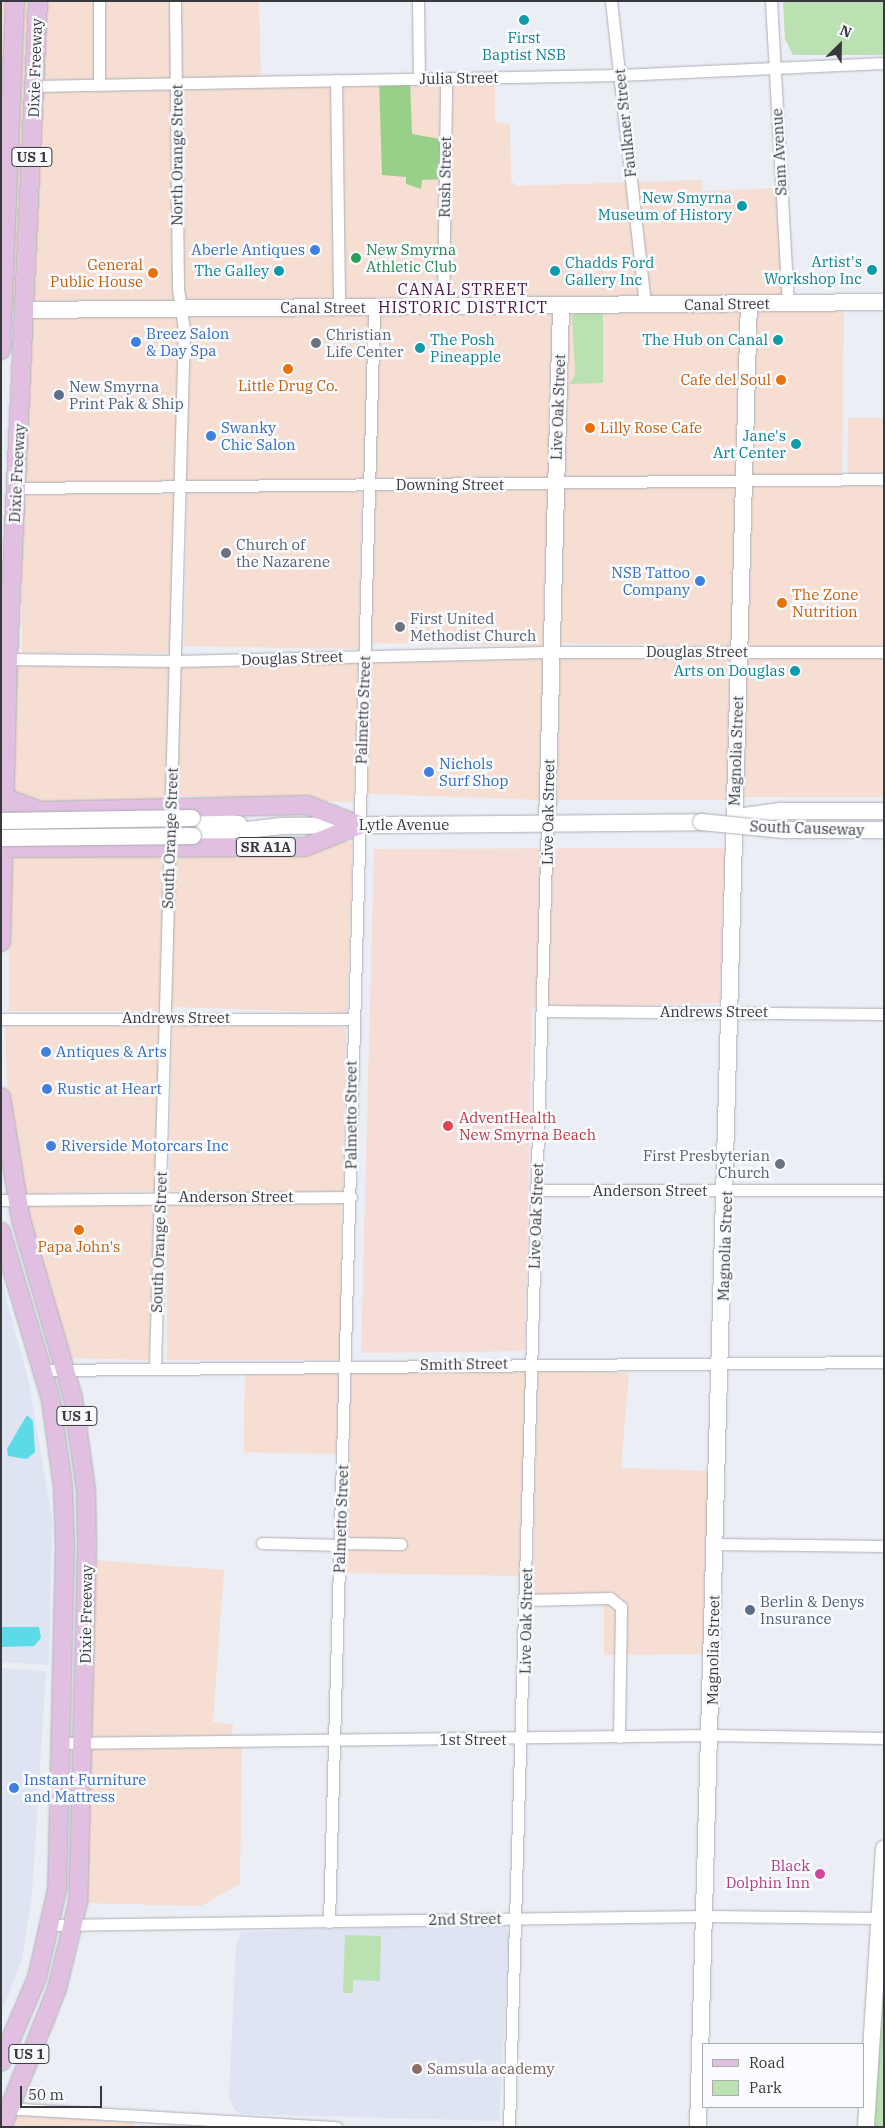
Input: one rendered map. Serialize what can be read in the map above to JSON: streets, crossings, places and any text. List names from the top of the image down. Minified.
{"streets":{"main road":["Dixie Freeway","US 1","Canal Street","SR A1A"],"street":["Julia Street","Faulkner Street","Sam Avenue","North Orange Street","Rush Street","Live Oak Street","Downing Street","Douglas Street","Palmetto Street","Magnolia Street","Lytle Avenue","South Causeway","South Orange Street","Andrews Street","Anderson Street","Smith Street","1st Street","2nd Street"]},"crossings":[["Dixie Freeway","Julia Street"],["Dixie Freeway","Canal Street"],["Dixie Freeway","Downing Street"],["Dixie Freeway","Douglas Street"],["Dixie Freeway","Lytle Avenue"],["Dixie Freeway","SR A1A"],["Dixie Freeway","Anderson Street"],["Dixie Freeway","Smith Street"],["Dixie Freeway","1st Street"],["Dixie Freeway","2nd Street"],["Julia Street","Faulkner Street"],["Julia Street","Sam Avenue"],["Julia Street","North Orange Street"],["Julia Street","Rush Street"],["Faulkner Street","Canal Street"],["Sam Avenue","Canal Street"],["North Orange Street","Canal Street"],["North Orange Street","South Orange Street"],["Rush Street","Canal Street"],["Canal Street","Live Oak Street"],["Canal Street","Palmetto Street"],["Canal Street","Magnolia Street"],["Canal Street","South Orange Street"],["Live Oak Street","Downing Street"],["Live Oak Street","Douglas Street"],["Live Oak Street","Lytle Avenue"],["Live Oak Street","South Causeway"],["Live Oak Street","Andrews Street"],["Live Oak Street","Anderson Street"],["Live Oak Street","Smith Street"],["Live Oak Street","1st Street"],["Live Oak Street","2nd Street"],["Downing Street","Palmetto Street"],["Downing Street","Magnolia Street"],["Downing Street","South Orange Street"],["Douglas Street","Palmetto Street"],["Douglas Street","Magnolia Street"],["Douglas Street","South Orange Street"],["Palmetto Street","Lytle Avenue"],["Palmetto Street","SR A1A"],["Palmetto Street","Andrews Street"],["Palmetto Street","Anderson Street"],["Palmetto Street","Smith Street"],["Palmetto Street","1st Street"],["Palmetto Street","2nd Street"],["Magnolia Street","Andrews Street"],["Magnolia Street","Anderson Street"],["Magnolia Street","Smith Street"],["Magnolia Street","1st Street"],["Magnolia Street","2nd Street"],["Lytle Avenue","South Causeway"],["Lytle Avenue","SR A1A"],["South Orange Street","SR A1A"],["South Orange Street","Andrews Street"],["South Orange Street","Anderson Street"],["South Orange Street","Smith Street"]],"districts":["CANAL STREET HISTORIC DISTRICT"],"places":["First Baptist NSB","New Smyrna Museum of History","Aberle Antiques","New Smyrna Athletic Club","Artist's Workshop Inc","The Galley","Chadds Ford Gallery Inc","General Public House","The Hub on Canal","Breez Salon & Day Spa","Christian Life Center","The Posh Pineapple","Little Drug Co.","Cafe del Soul","New Smyrna Print Pak & Ship","Lilly Rose Cafe","Swanky Chic Salon","Jane's Art Center","Church of the Nazarene","NSB Tattoo Company","The Zone Nutrition","First United Methodist Church","Arts on Douglas","Nichols Surf Shop","Antiques & Arts","Rustic at Heart","AdventHealth New Smyrna Beach","Riverside Motorcars Inc","First Presbyterian Church","Papa John's","Berlin & Denys Insurance","Instant Furniture and Mattress","Black Dolphin Inn","Samsula academy"],"legend":["Road","Park"],"scale_bar":"50 m","north":"top right"}
